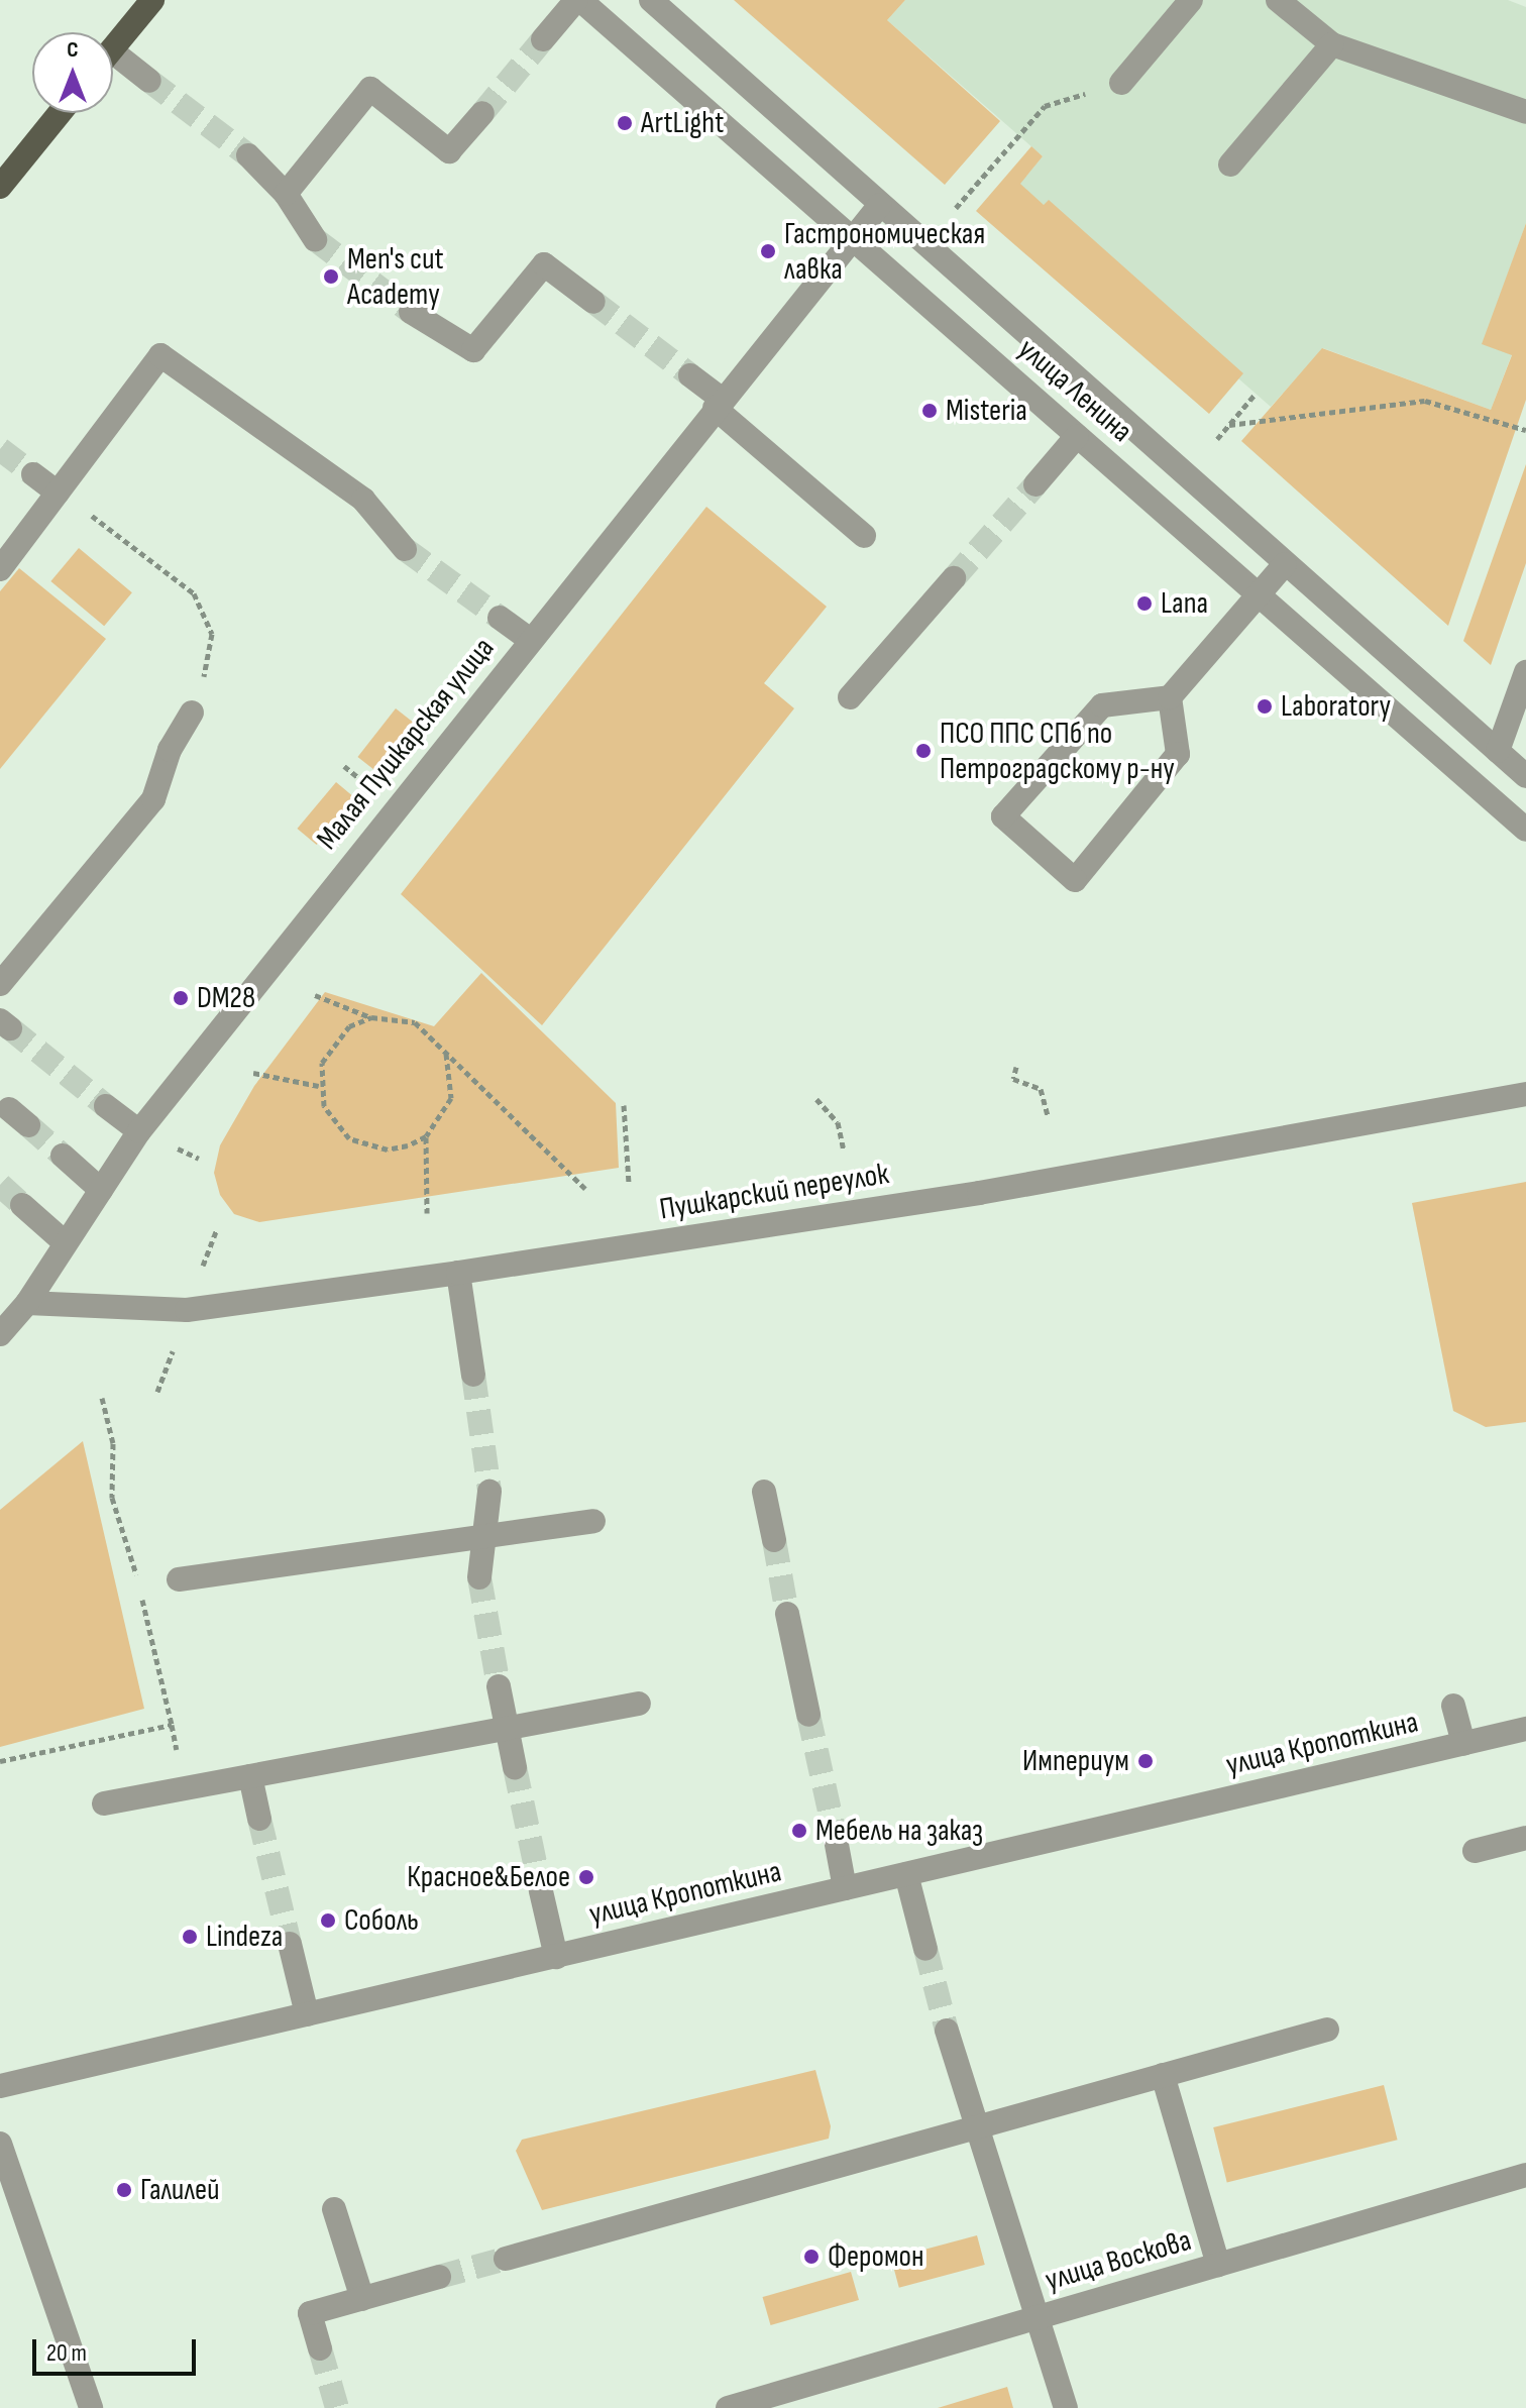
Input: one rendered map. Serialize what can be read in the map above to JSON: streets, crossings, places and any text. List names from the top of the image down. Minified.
{"streets":{"street":["улица Ленина","Малая Пушкарская улица","Пушкарский переулок","улица Кропоткина","улица Воскова"]},"crossings":[["улица Ленина","Малая Пушкарская улица"],["Малая Пушкарская улица","Пушкарский переулок"]],"places":["ArtLight","Гастрономическая лавка","Men's cut Academy","Misteria","Lana","Laboratory","ПСО ППС СПб по Петроградскому р-ну","DM28","Империум","Мебель на заказ","Красное&Белое","Соболь","Lindeza","Галилей","Феромон"],"scale_bar":"20 m","north":"top"}
